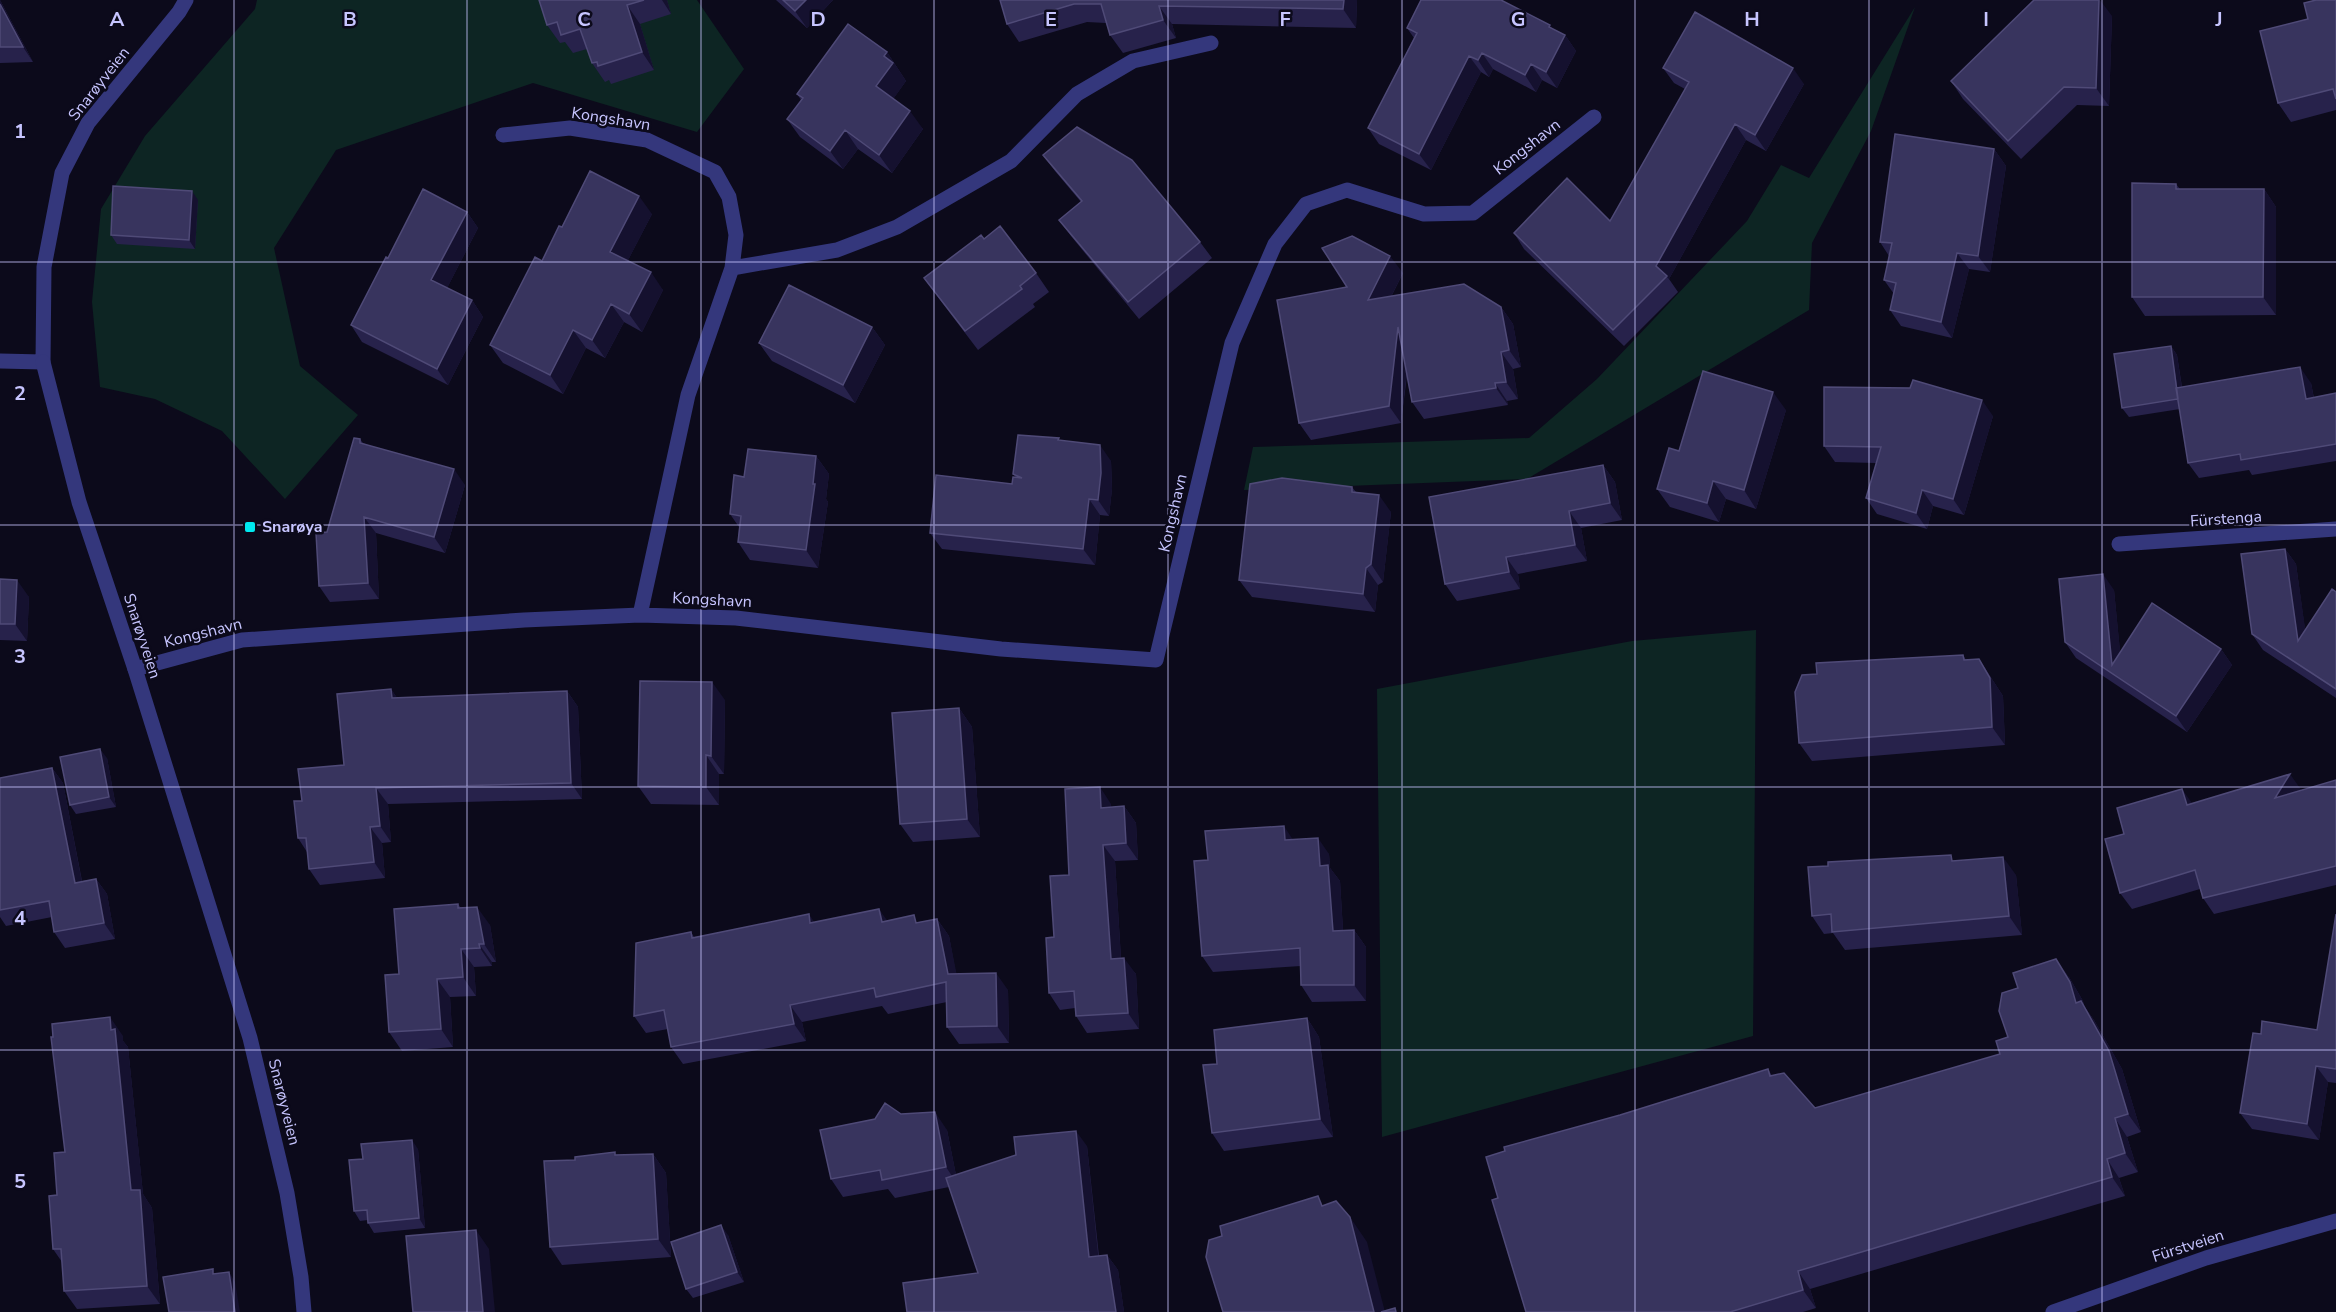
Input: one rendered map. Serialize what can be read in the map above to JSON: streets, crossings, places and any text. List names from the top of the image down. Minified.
{"streets":{"street":["Snarøyveien","Kongshavn","Fürstenga","Fürstveien"]},"crossings":[["Snarøyveien","Kongshavn"]],"places":{"transit":["Snarøya"]},"grid":{"columns":["A","B","C","D","E","F","G","H","I","J"],"rows":["1","2","3","4","5"]}}
